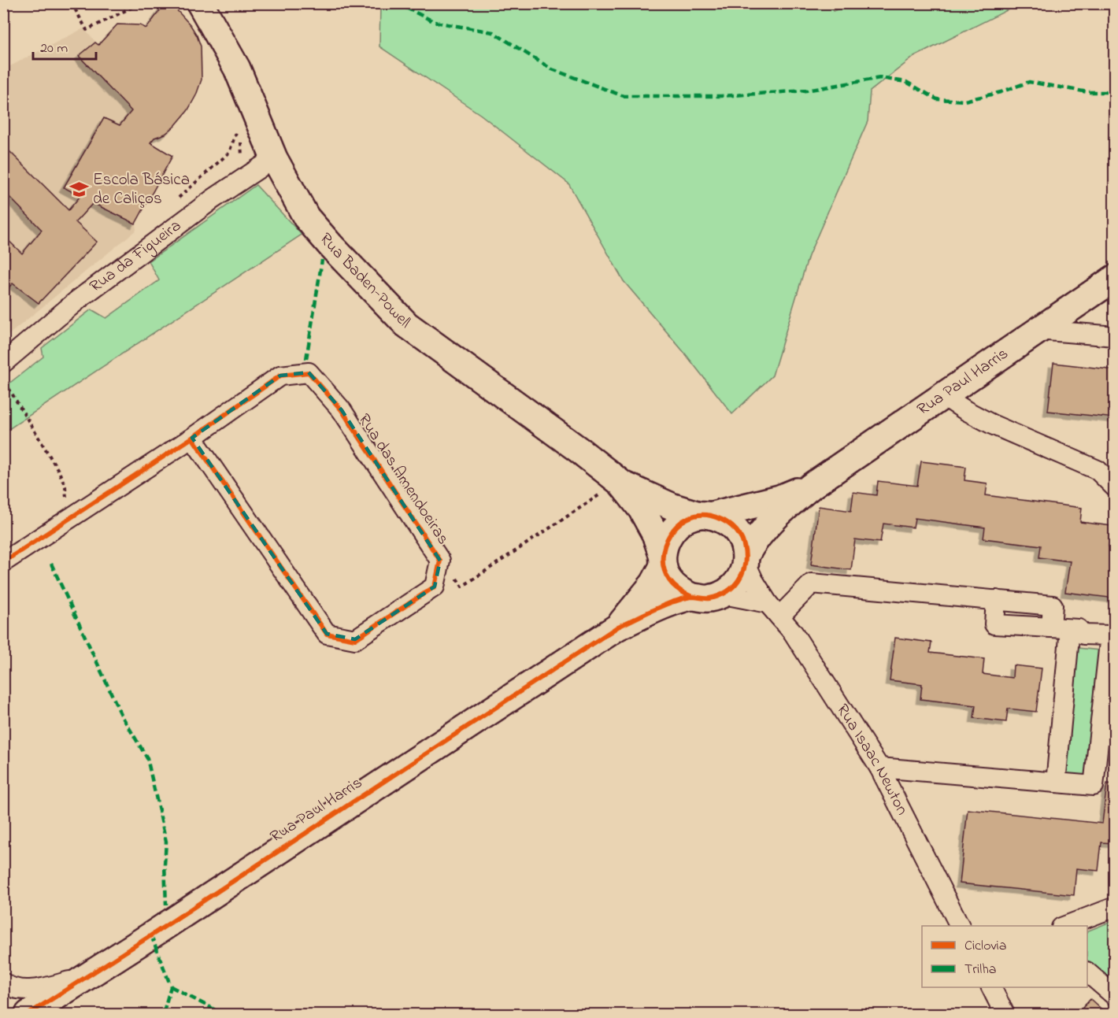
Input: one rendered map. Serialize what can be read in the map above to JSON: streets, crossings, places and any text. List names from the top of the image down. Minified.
{"streets":{"street":["Rua da Figueira","Rua Baden-Powell","Rua Paul Harris","Rua das Amendoeiras","Rua Isaac Newton"]},"crossings":[["Rua da Figueira","Rua Baden-Powell"],["Rua Paul Harris","Rua Isaac Newton"]],"places":{"school or university":["Escola Básica de Caliços"]},"legend":["Ciclovia","Trilha"],"scale_bar":"20 m"}
